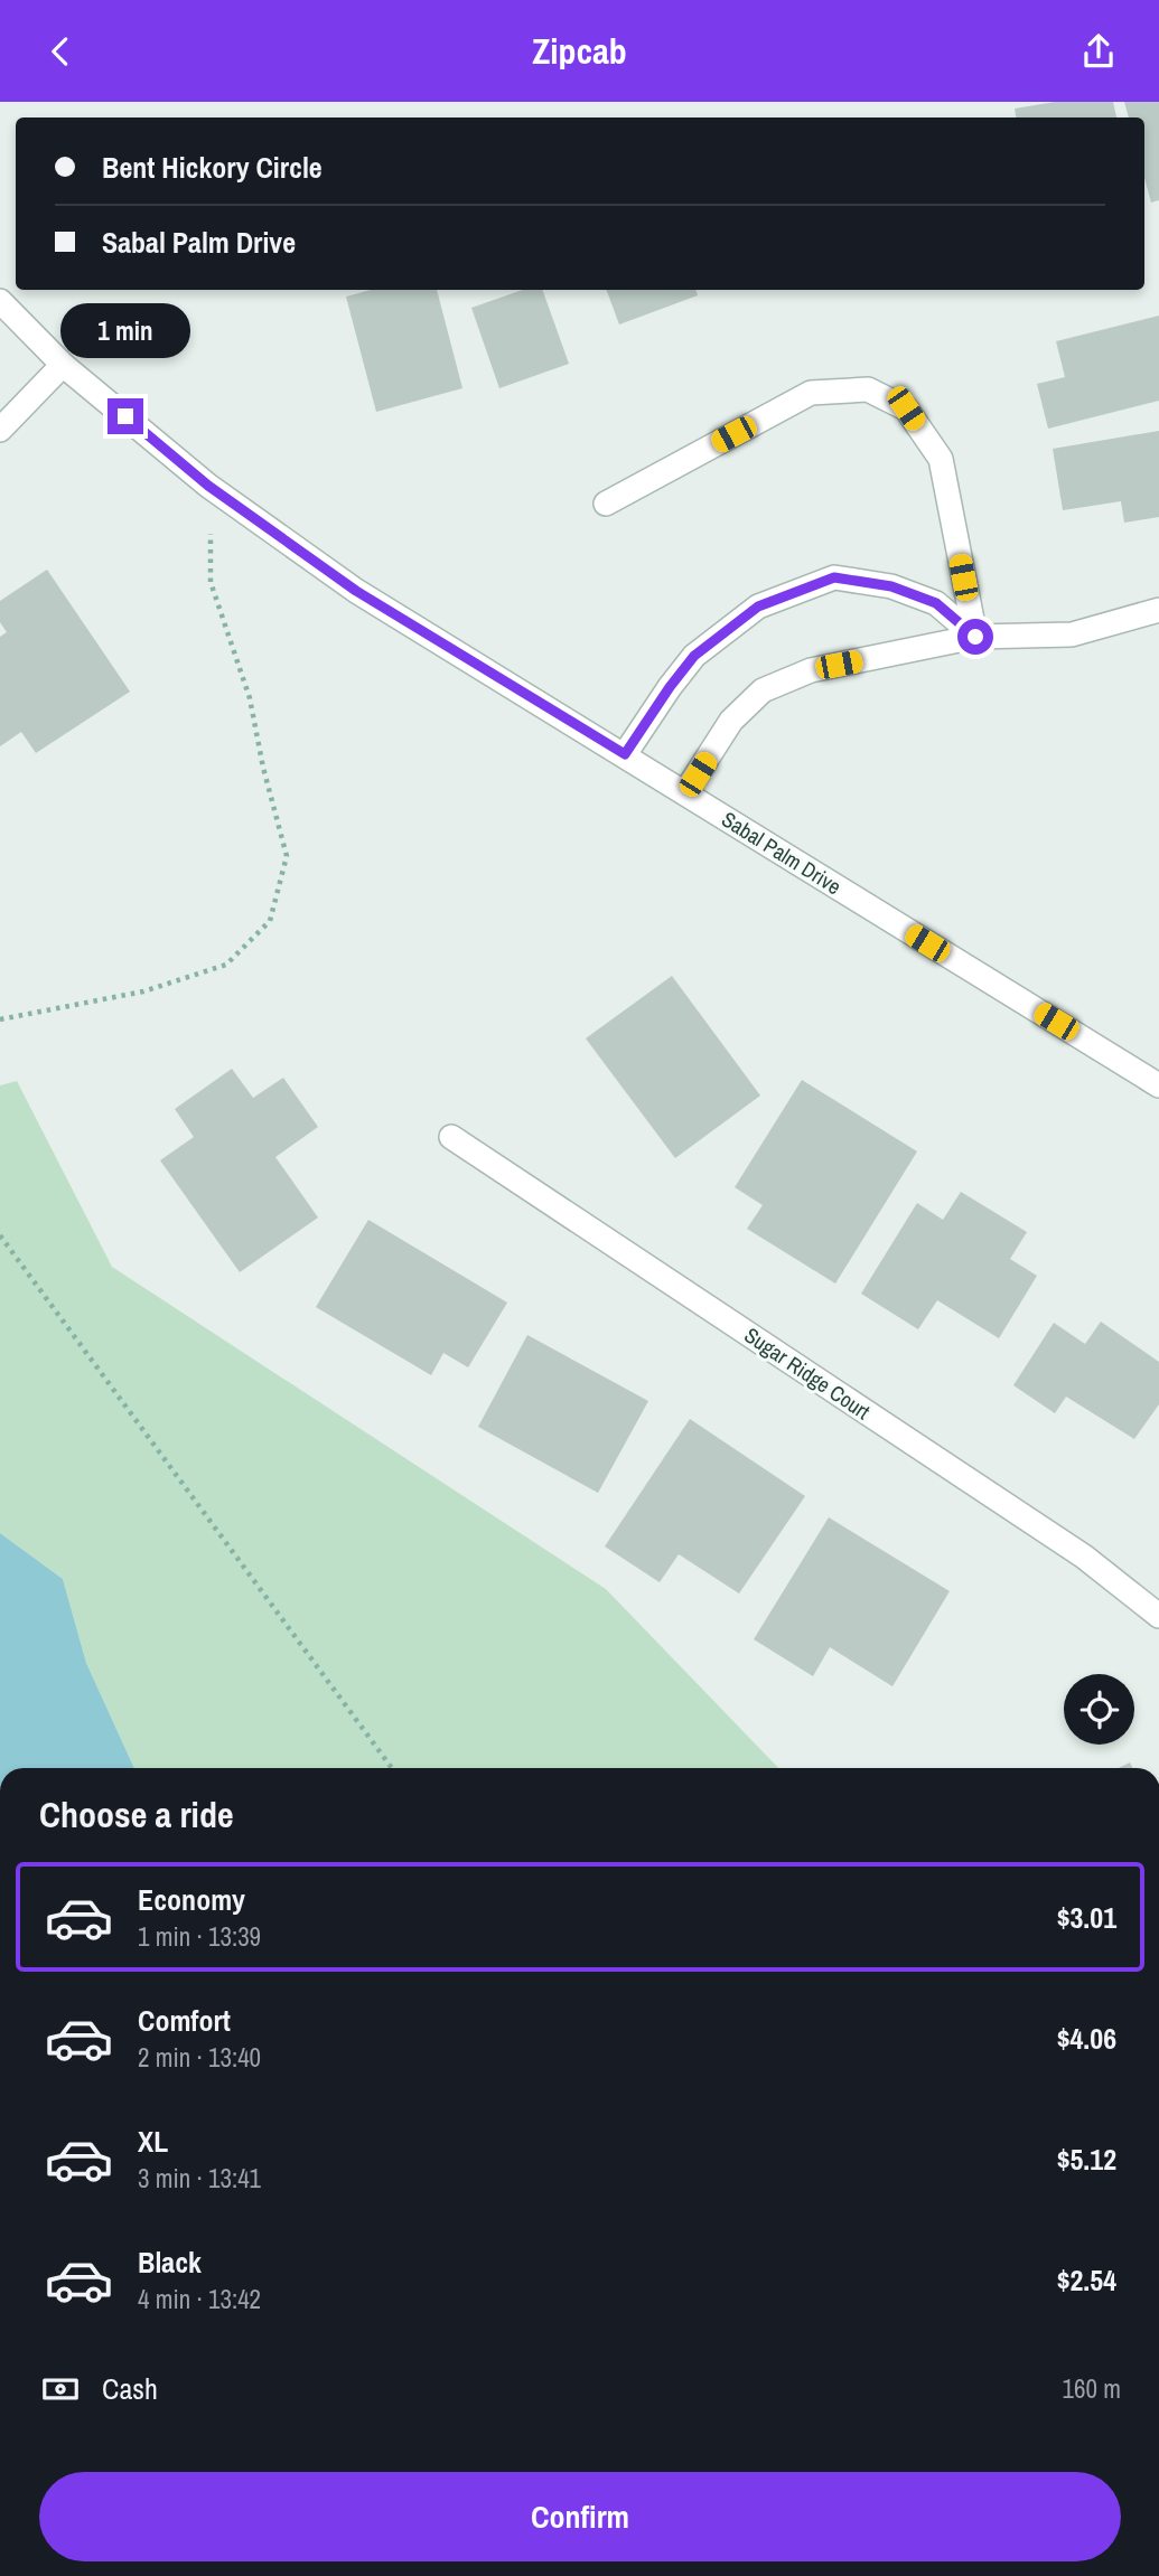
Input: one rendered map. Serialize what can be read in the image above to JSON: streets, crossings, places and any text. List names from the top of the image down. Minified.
{"streets":{"street":["Sabal Palm Drive","Sugar Ridge Court"]},"page":{"header":"Zipcab","banner":["Bent Hickory Circle","Sabal Palm Drive"],"bubble":"1 min","heading":"Choose a ride","list":[{"name":"Economy","note":"1 min · 13:39","value":"$3.01"},{"name":"Comfort","note":"2 min · 13:40","value":"$4.06"},{"name":"XL","note":"3 min · 13:41","value":"$5.12"},{"name":"Black","note":"4 min · 13:42","value":"$2.54"}],"pay":["Cash","160 m"],"buttons":"Confirm"}}
